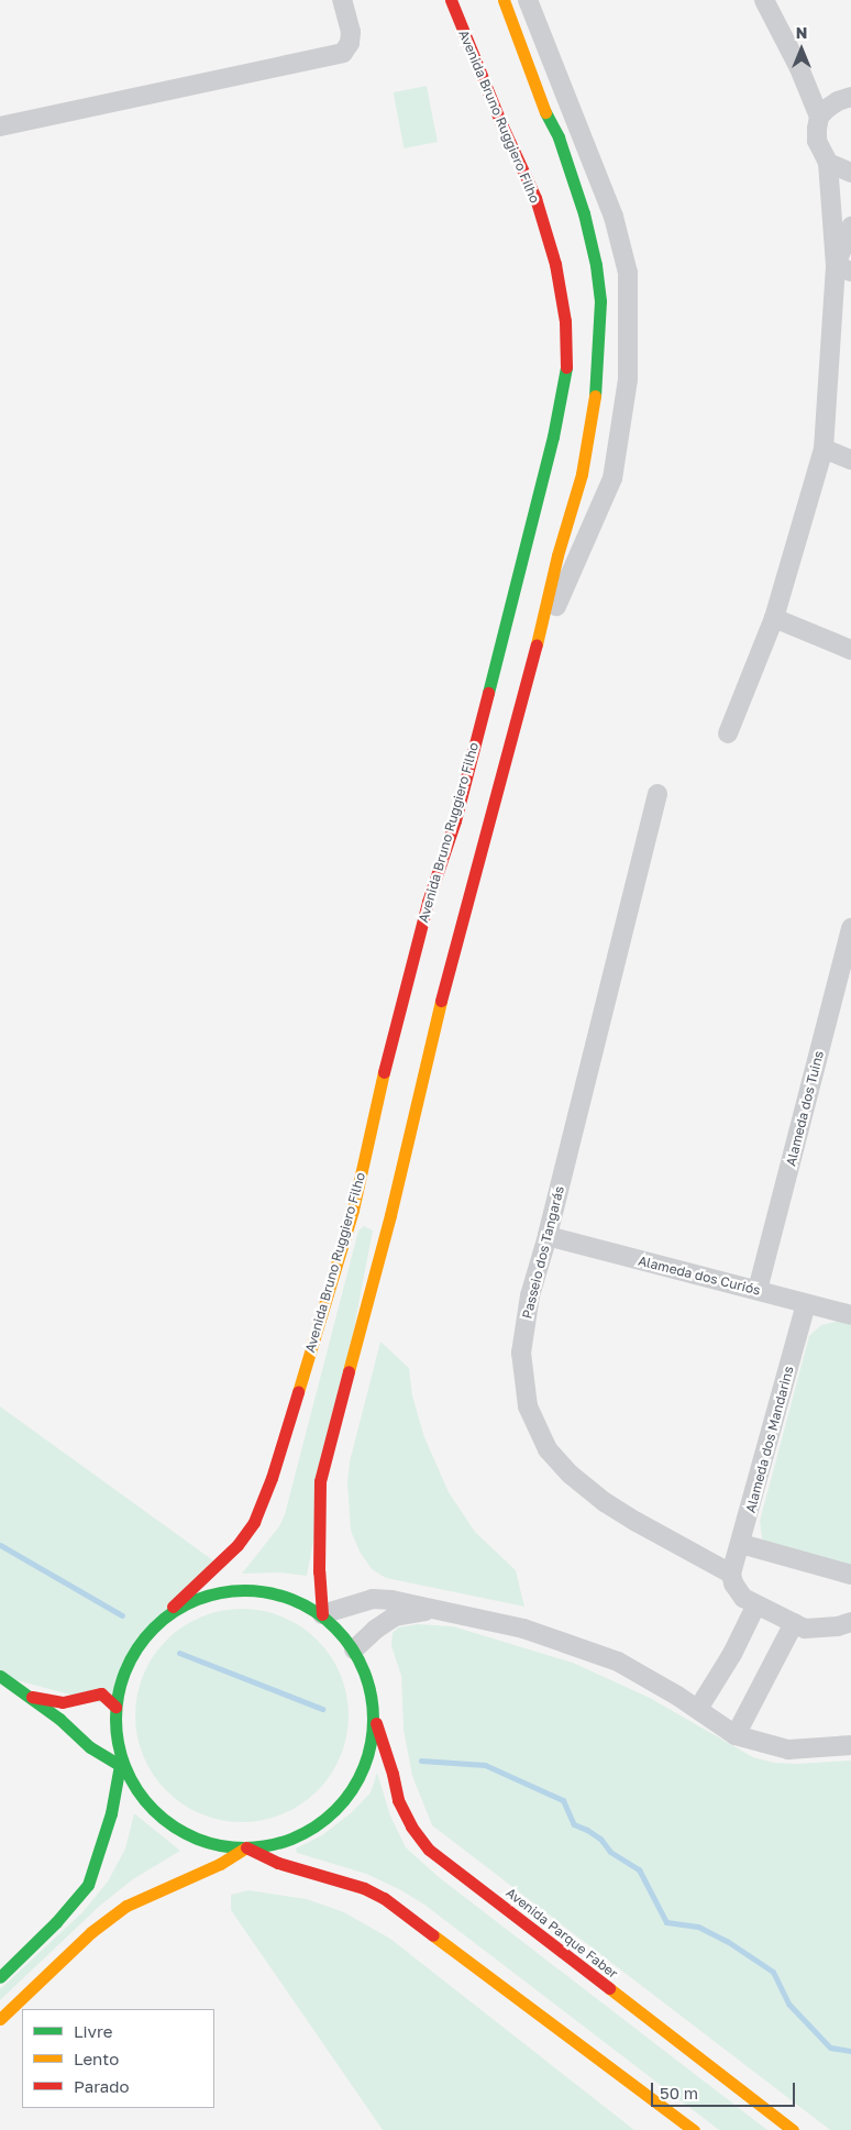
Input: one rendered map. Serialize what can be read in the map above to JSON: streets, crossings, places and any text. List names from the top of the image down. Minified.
{"streets":{"main road":["Avenida Bruno Ruggiero Filho","Avenida Parque Faber"],"street":["Alameda dos Tuins","Passeio dos Tangarás","Alameda dos Curiós","Alameda dos Mandarins"]},"crossings":[["Alameda dos Tuins","Alameda dos Curiós"],["Passeio dos Tangarás","Alameda dos Curiós"],["Passeio dos Tangarás","Alameda dos Mandarins"],["Alameda dos Curiós","Alameda dos Mandarins"]],"legend":["Livre","Lento","Parado"],"scale_bar":"50 m","north":"top"}
